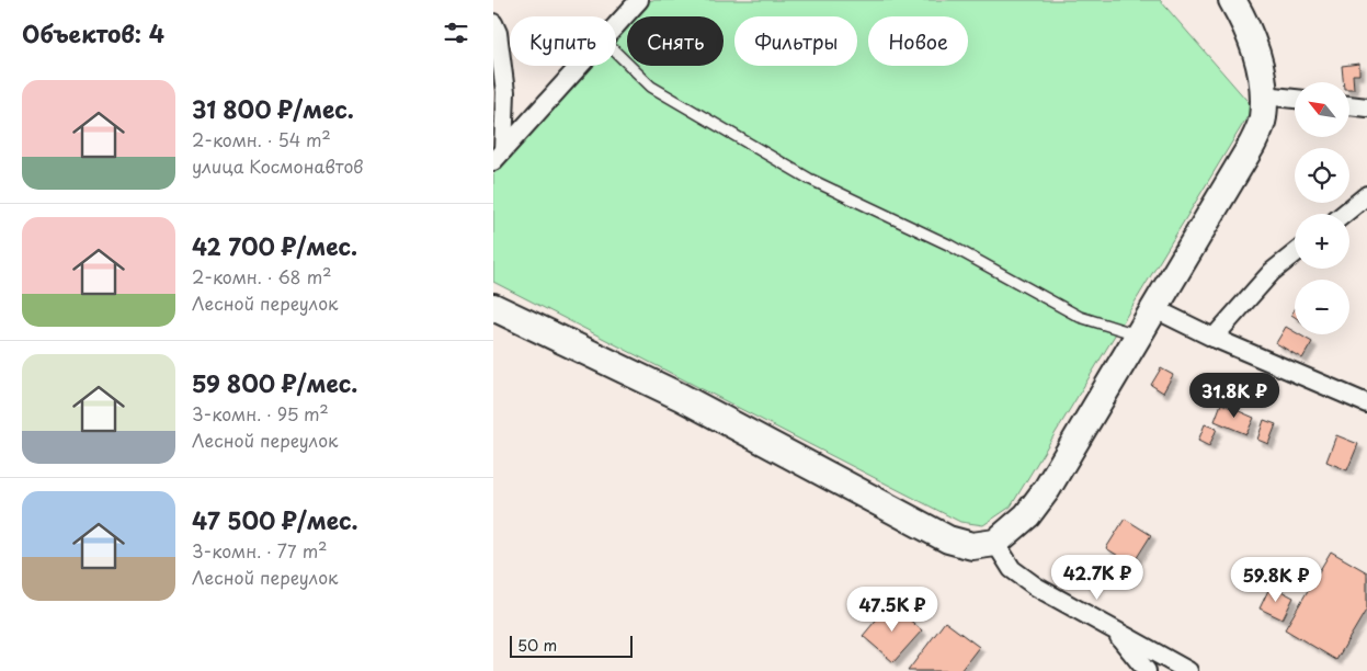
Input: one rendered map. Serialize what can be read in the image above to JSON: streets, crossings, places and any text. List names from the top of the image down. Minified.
{"scale_bar":"50 m","north":"top left","page":{"heading":"Объектов: 4","chip":["Купить","Снять","Фильтры","Новое"],"list":[{"name":"31 800 ₽/мес.","note":"2-комн. · 54 m² · улица Космонавтов"},{"name":"42 700 ₽/мес.","note":"2-комн. · 68 m² · Лесной переулок"},{"name":"59 800 ₽/мес.","note":"3-комн. · 95 m² · Лесной переулок"},{"name":"47 500 ₽/мес.","note":"3-комн. · 77 m² · Лесной переулок"}],"map_buttons":["+","−"],"price":["31.8K ₽","42.7K ₽","59.8K ₽","47.5K ₽"],"scale":"50 m"}}
